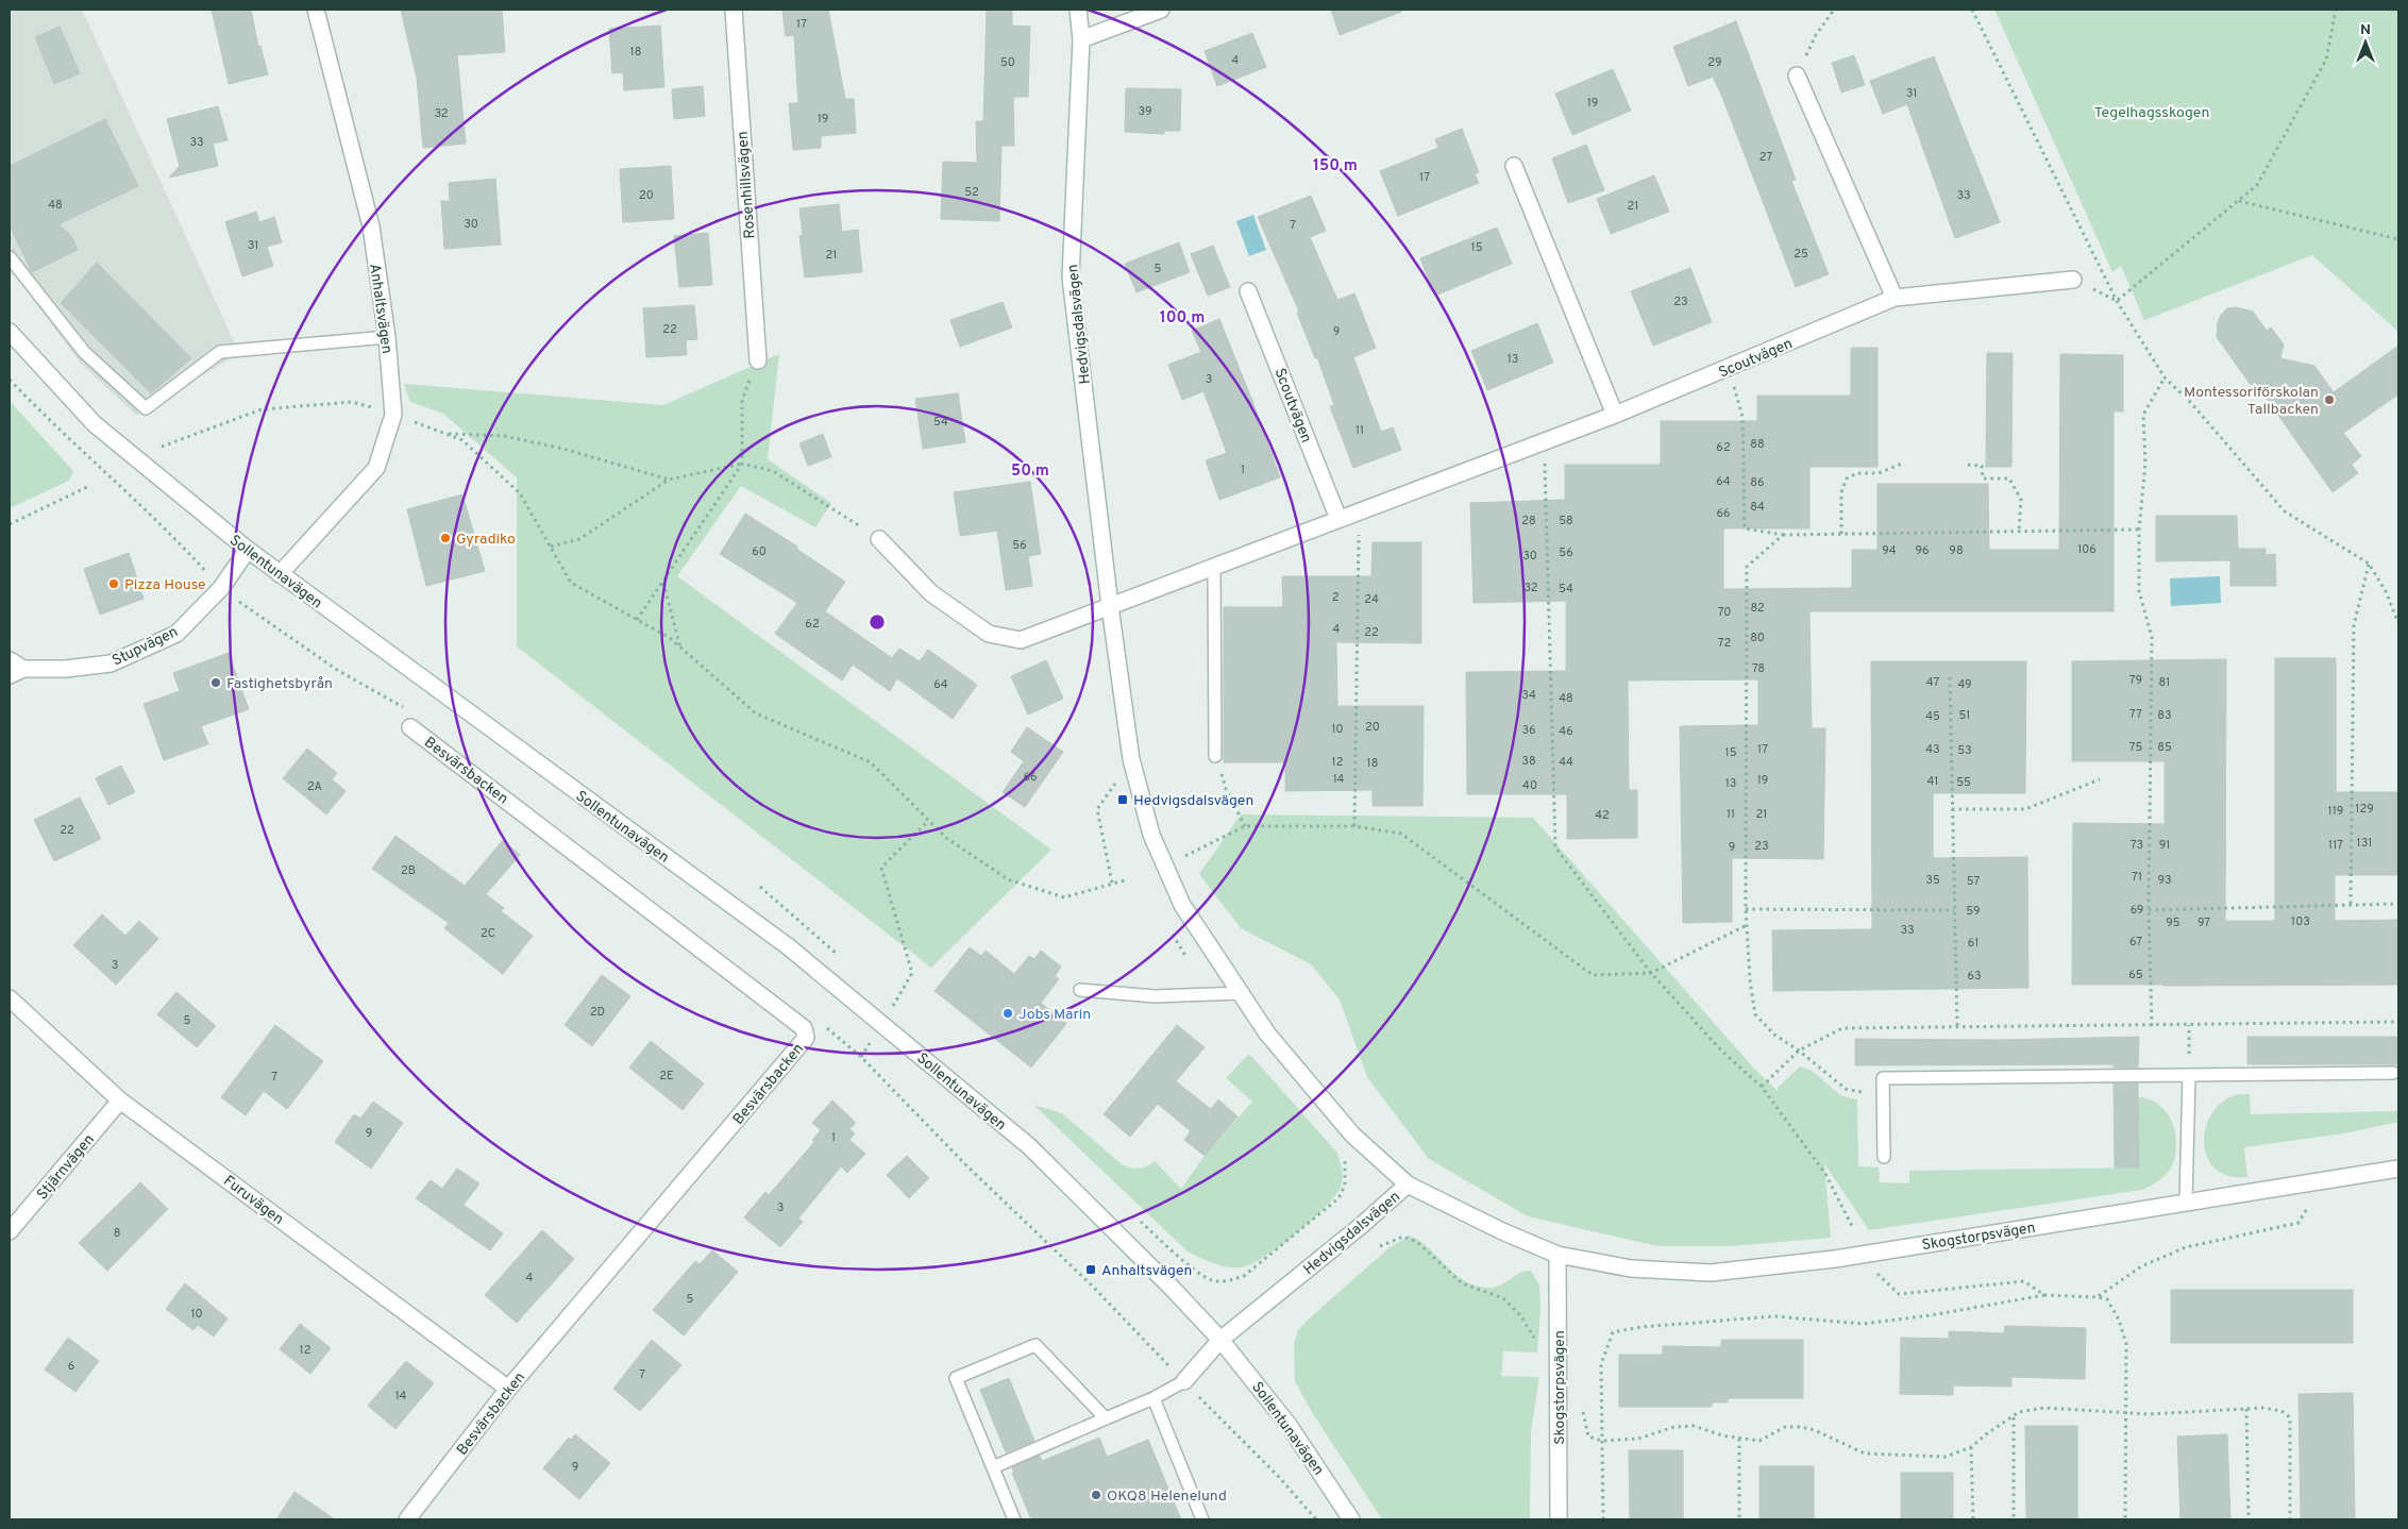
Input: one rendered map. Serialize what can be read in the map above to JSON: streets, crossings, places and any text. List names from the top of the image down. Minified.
{"streets":{"street":["Rosenhillsvägen","Anhaltsvägen","Hedvigsdalsvägen","Scoutvägen","Sollentunavägen","Stupvägen","Besvärsbacken","Stjärnvägen","Furuvägen","Skogstorpsvägen"]},"crossings":[["Anhaltsvägen","Sollentunavägen"],["Hedvigsdalsvägen","Scoutvägen"],["Hedvigsdalsvägen","Sollentunavägen"],["Hedvigsdalsvägen","Skogstorpsvägen"],["Sollentunavägen","Stupvägen"],["Besvärsbacken","Furuvägen"],["Stjärnvägen","Furuvägen"]],"parks":["Tegelhagsskogen"],"places":{"other":["Montessoriförskolan Tallbacken","Gyradiko","Pizza House","Fastighetsbyrån","Jobs Marin","OKQ8 Helenelund"],"transit":["Hedvigsdalsvägen","Anhaltsvägen"]},"house_numbers":["17","18","4","50","29","31","19","39","32","19","33","27","17","52","20","33","48","21","30","7","31","15","25","21","5","23","22","9","13","3","54","11","88","62","1","64","86","84","66","28","58","56","106","94","96","98","60","56","30","32","54","2","24","82","70","62","4","22","80","72","78","79","47","81","64","49","34","48","77","51","83","45","20","10","36","46","75","85","17","43","53","15","38","12","44","18","66","14","19","41","55","13","40","2A","129","119","11","21","42","22","131","73","91","117","23","9","2B","71","35","93","57","69","59","103","95","97","33","2C","67","61","3","65","63","2D","5","2E","7","9","1","3","8","4","5","10","12","6","7","14","9"],"north":"top","rings":["150 m","100 m","50 m"]}
